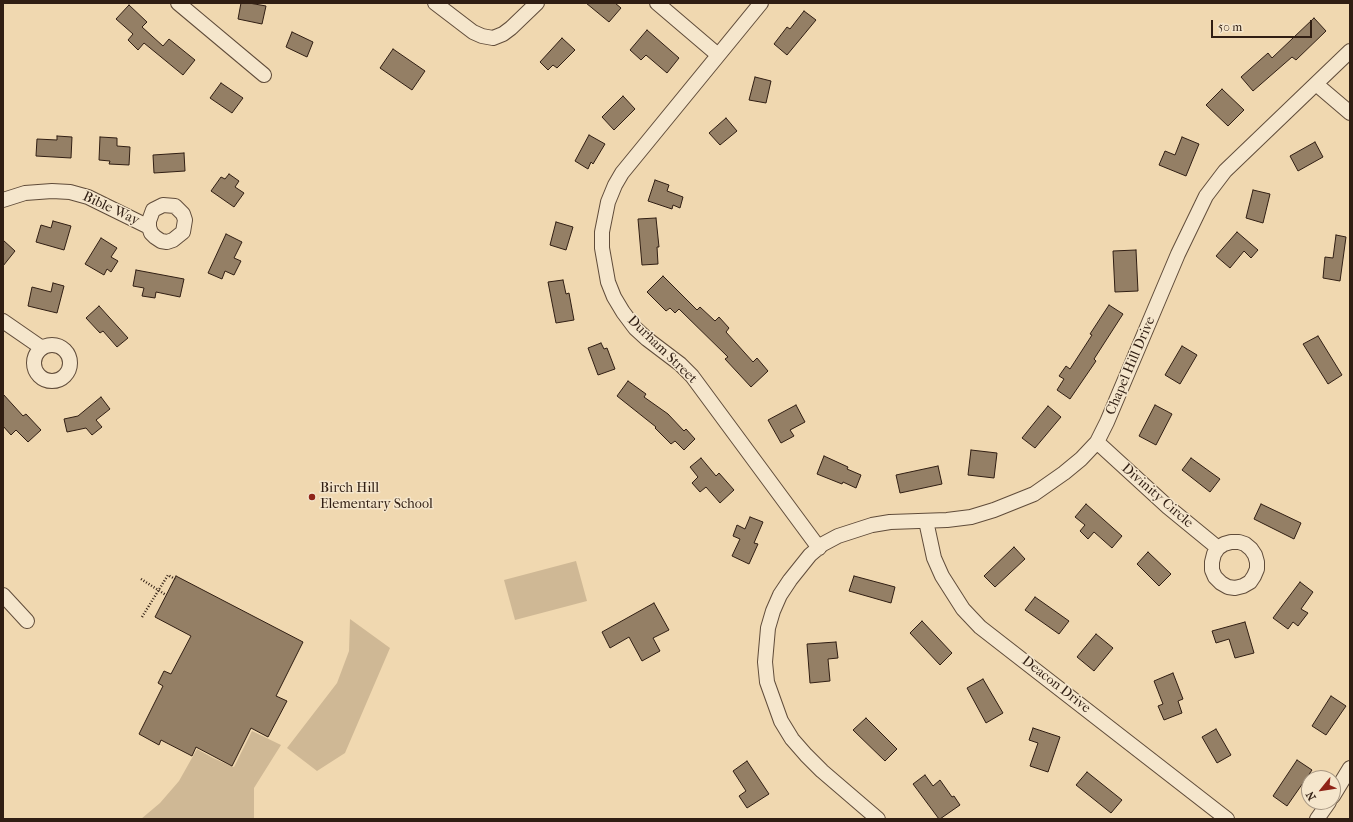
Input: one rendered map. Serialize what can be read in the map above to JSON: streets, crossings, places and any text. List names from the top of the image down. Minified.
{"streets":{"street":["Bible Way","Durham Street","Chapel Hill Drive","Divinity Circle","Deacon Drive"]},"crossings":[["Durham Street","Chapel Hill Drive"],["Chapel Hill Drive","Divinity Circle"],["Chapel Hill Drive","Deacon Drive"]],"places":["Birch Hill Elementary School"],"scale_bar":"50 m","north":"bottom left"}
